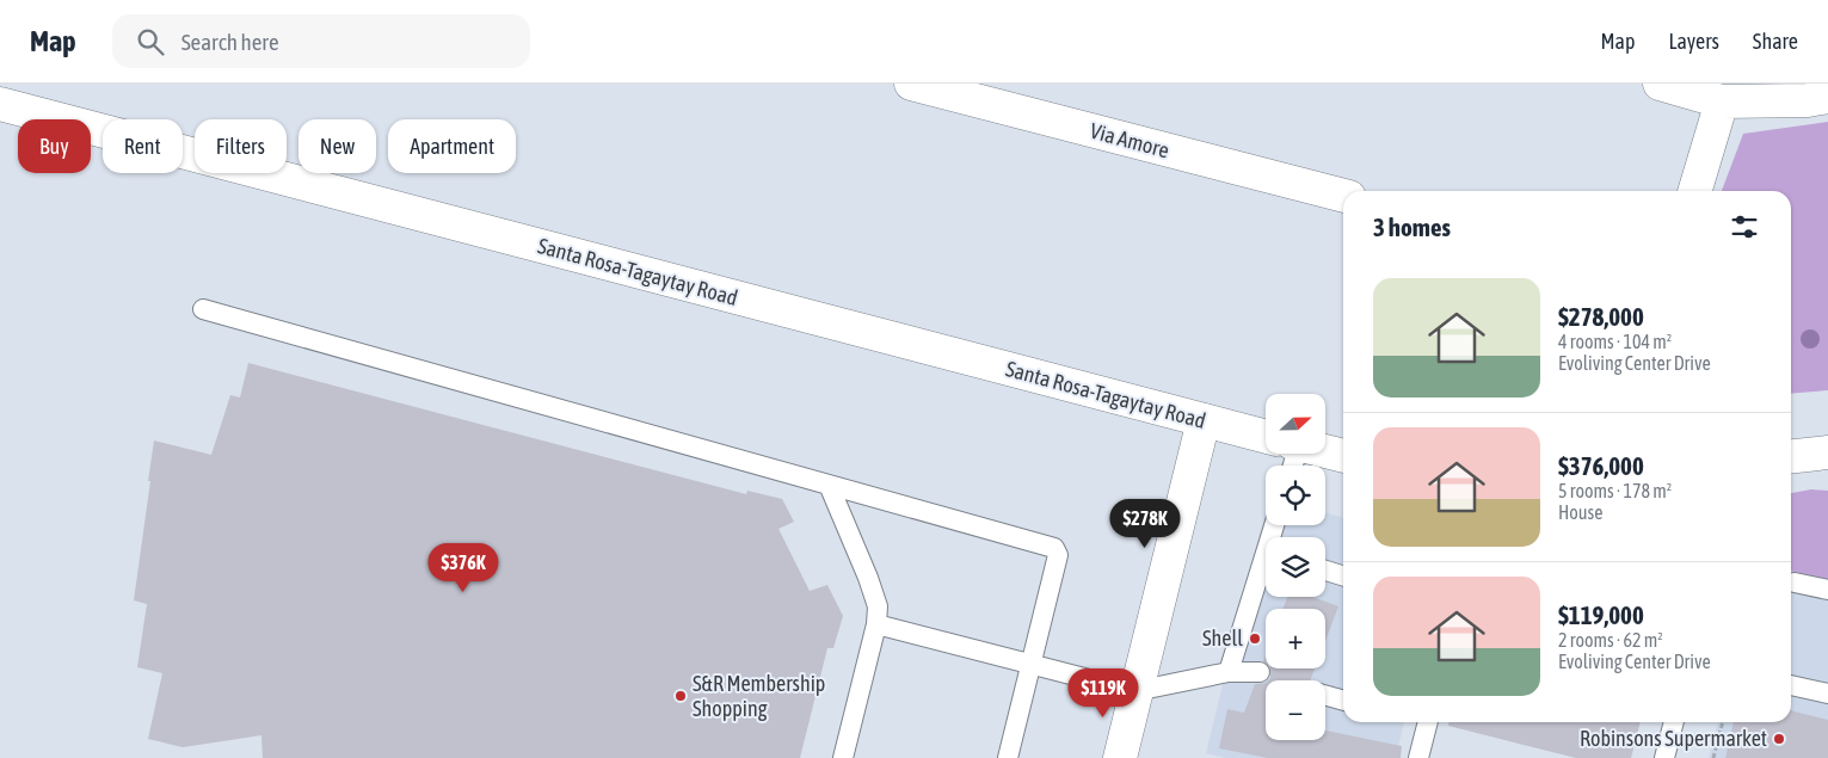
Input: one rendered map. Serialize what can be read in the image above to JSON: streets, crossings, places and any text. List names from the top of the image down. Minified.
{"streets":{"main road":["Via Amore","Santa Rosa-Tagaytay Road"]},"places":["Shell","S&R Membership Shopping","Robinsons Supermarket"],"north":"right","page":{"header":"Map","search":"Search here","nav":["Map","Layers","Share"],"chip":["Buy","Rent","Filters","New","Apartment"],"heading":"3 homes","list":[{"name":"$278,000","note":"4 rooms · 104 m² · Evoliving Center Drive"},{"name":"$376,000","note":"5 rooms · 178 m² · House"},{"name":"$119,000","note":"2 rooms · 62 m² · Evoliving Center Drive"}],"map_buttons":["+","−"],"price":["$278K","$376K","$119K"]}}
